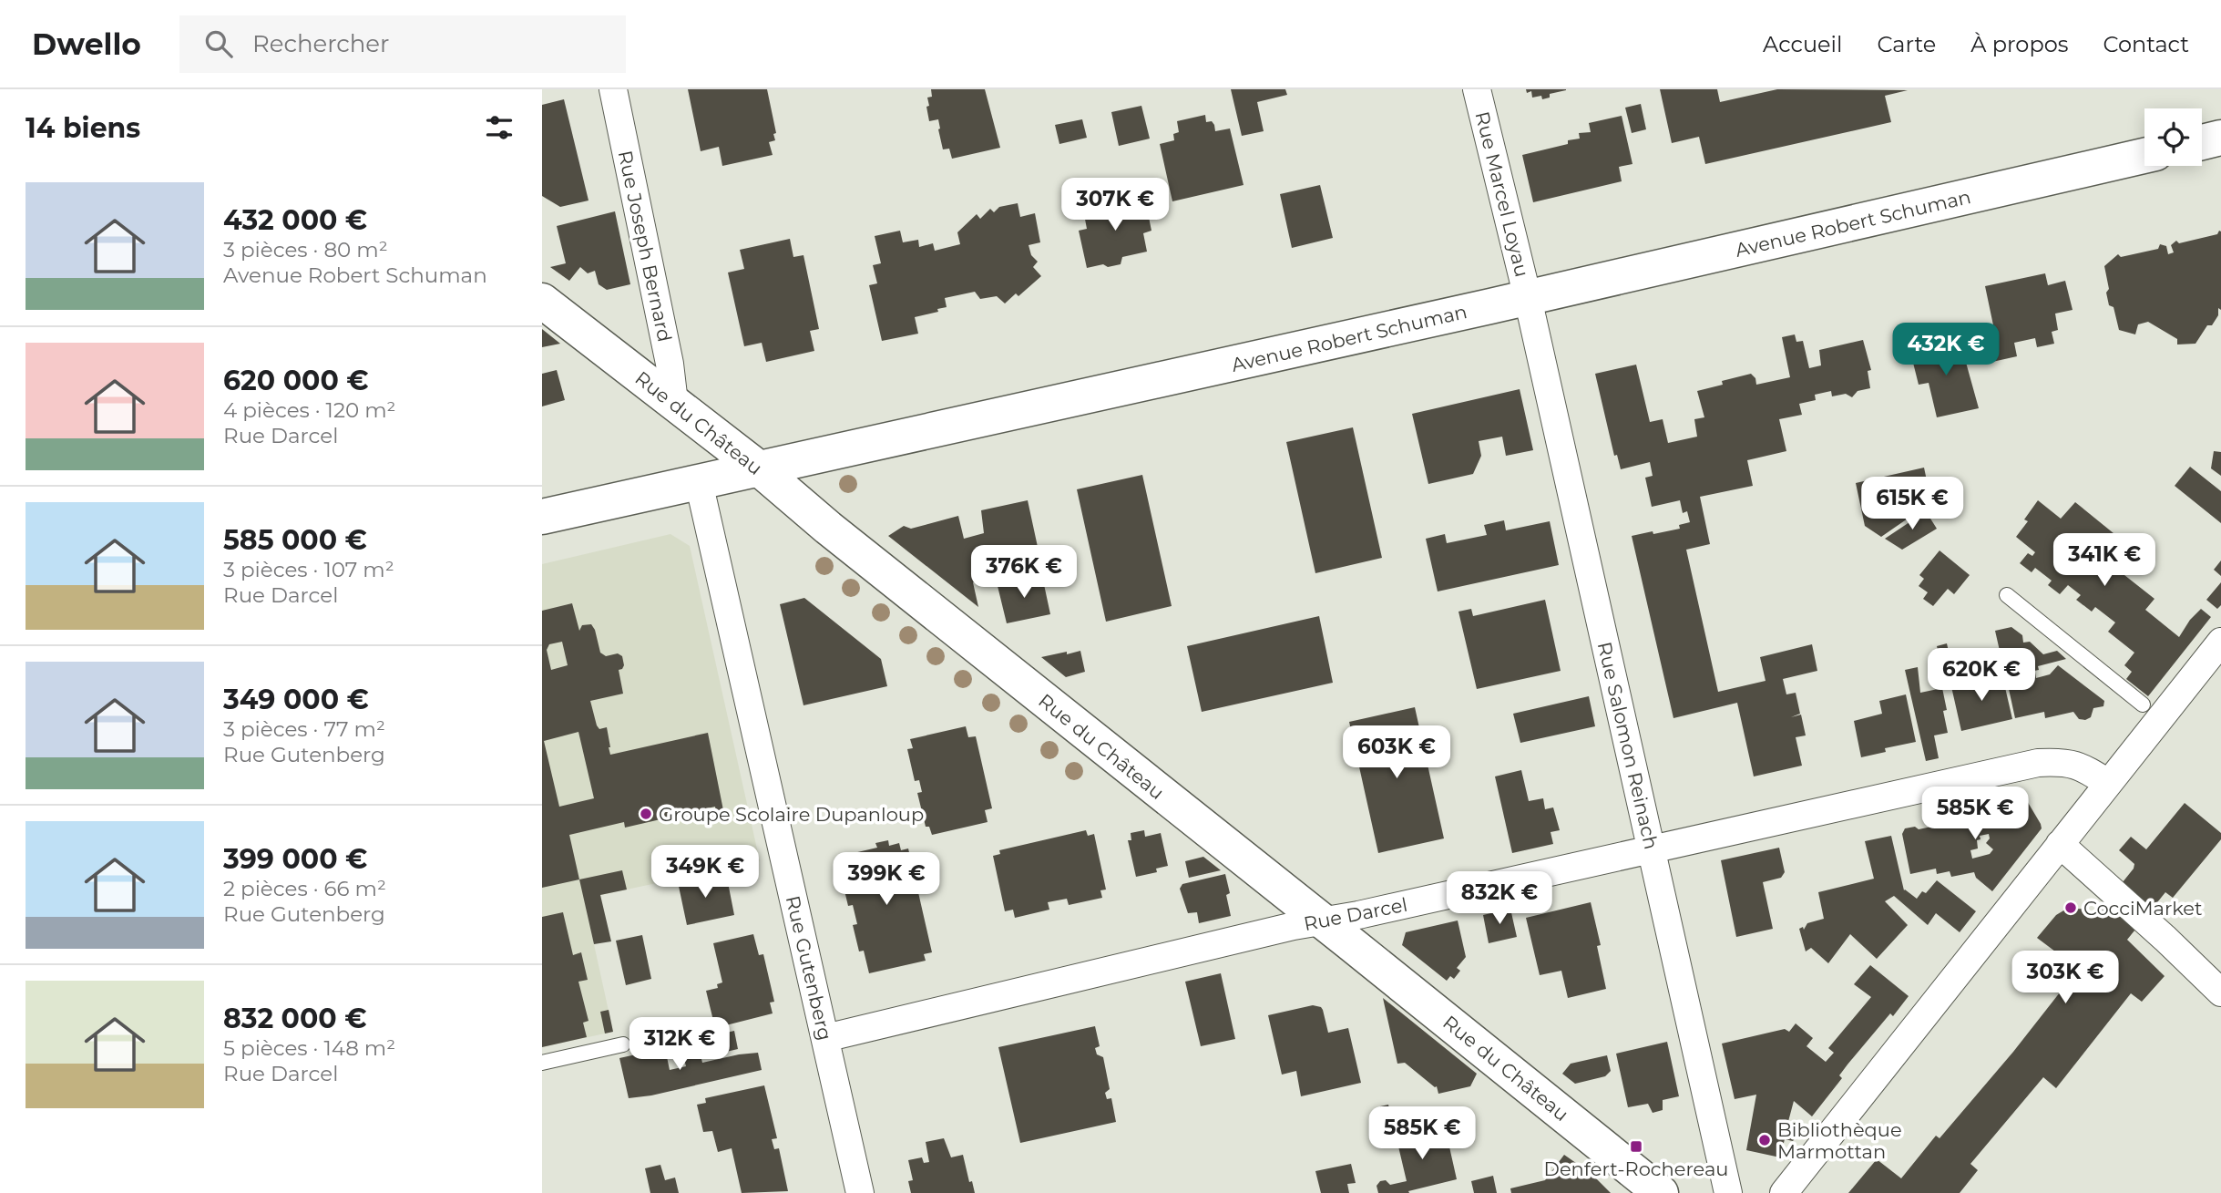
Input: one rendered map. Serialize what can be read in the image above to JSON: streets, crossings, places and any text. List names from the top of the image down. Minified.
{"streets":{"street":["Rue Marcel Loyau","Avenue Robert Schuman","Rue Joseph Bernard","Rue du Château","Rue Salomon Reinach","Rue Darcel","Rue Gutenberg"]},"crossings":[["Rue Marcel Loyau","Avenue Robert Schuman"],["Rue Marcel Loyau","Rue Salomon Reinach"],["Avenue Robert Schuman","Rue du Château"],["Avenue Robert Schuman","Rue Salomon Reinach"],["Avenue Robert Schuman","Rue Gutenberg"],["Rue Joseph Bernard","Rue du Château"],["Rue du Château","Rue Darcel"],["Rue Salomon Reinach","Rue Darcel"],["Rue Darcel","Rue Gutenberg"]],"places":{"other":["Groupe Scolaire Dupanloup","CocciMarket","Bibliothèque Marmottan"],"transit":["Denfert-Rochereau"]},"page":{"header":"Dwello","search":"Rechercher","nav":["Accueil","Carte","À propos","Contact"],"heading":"14 biens","list":[{"name":"432 000 €","note":"3 pièces · 80 m² · Avenue Robert Schuman"},{"name":"620 000 €","note":"4 pièces · 120 m² · Rue Darcel"},{"name":"585 000 €","note":"3 pièces · 107 m² · Rue Darcel"},{"name":"349 000 €","note":"3 pièces · 77 m² · Rue Gutenberg"},{"name":"399 000 €","note":"2 pièces · 66 m² · Rue Gutenberg"},{"name":"832 000 €","note":"5 pièces · 148 m² · Rue Darcel"}],"price":["307K €","432K €","615K €","341K €","376K €","620K €","603K €","585K €","349K €","399K €","832K €","303K €","312K €","585K €"]}}
